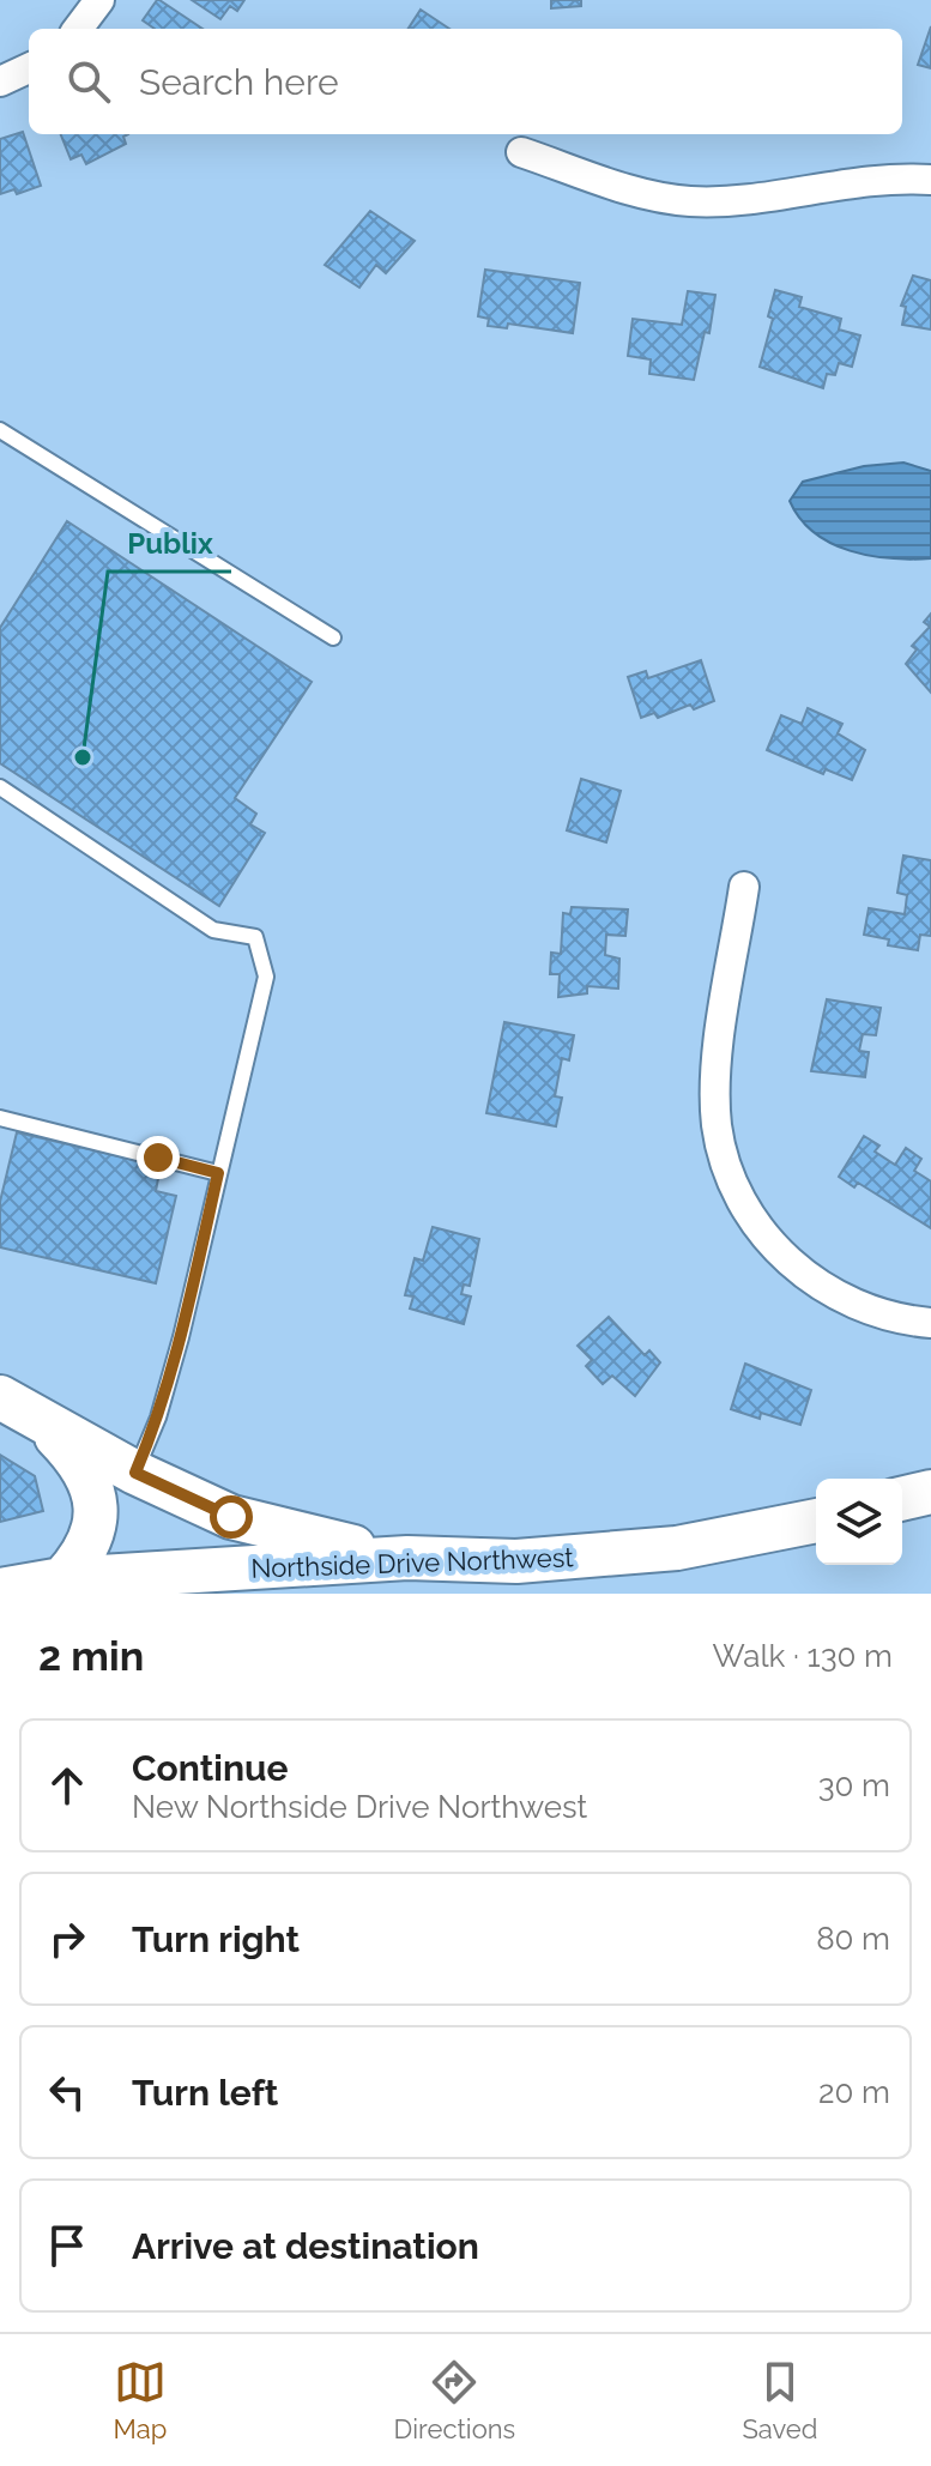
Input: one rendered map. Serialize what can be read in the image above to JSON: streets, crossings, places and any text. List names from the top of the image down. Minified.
{"streets":{"main road":["Northside Drive Northwest"]},"places":["Publix"],"page":{"search":"Search here","heading":["2 min","Walk · 130 m"],"list":[["Continue","New Northside Drive Northwest","30 m"],["Turn right","80 m"],["Turn left","20 m"],"Arrive at destination"],"nav":["Map","Directions","Saved"]}}
